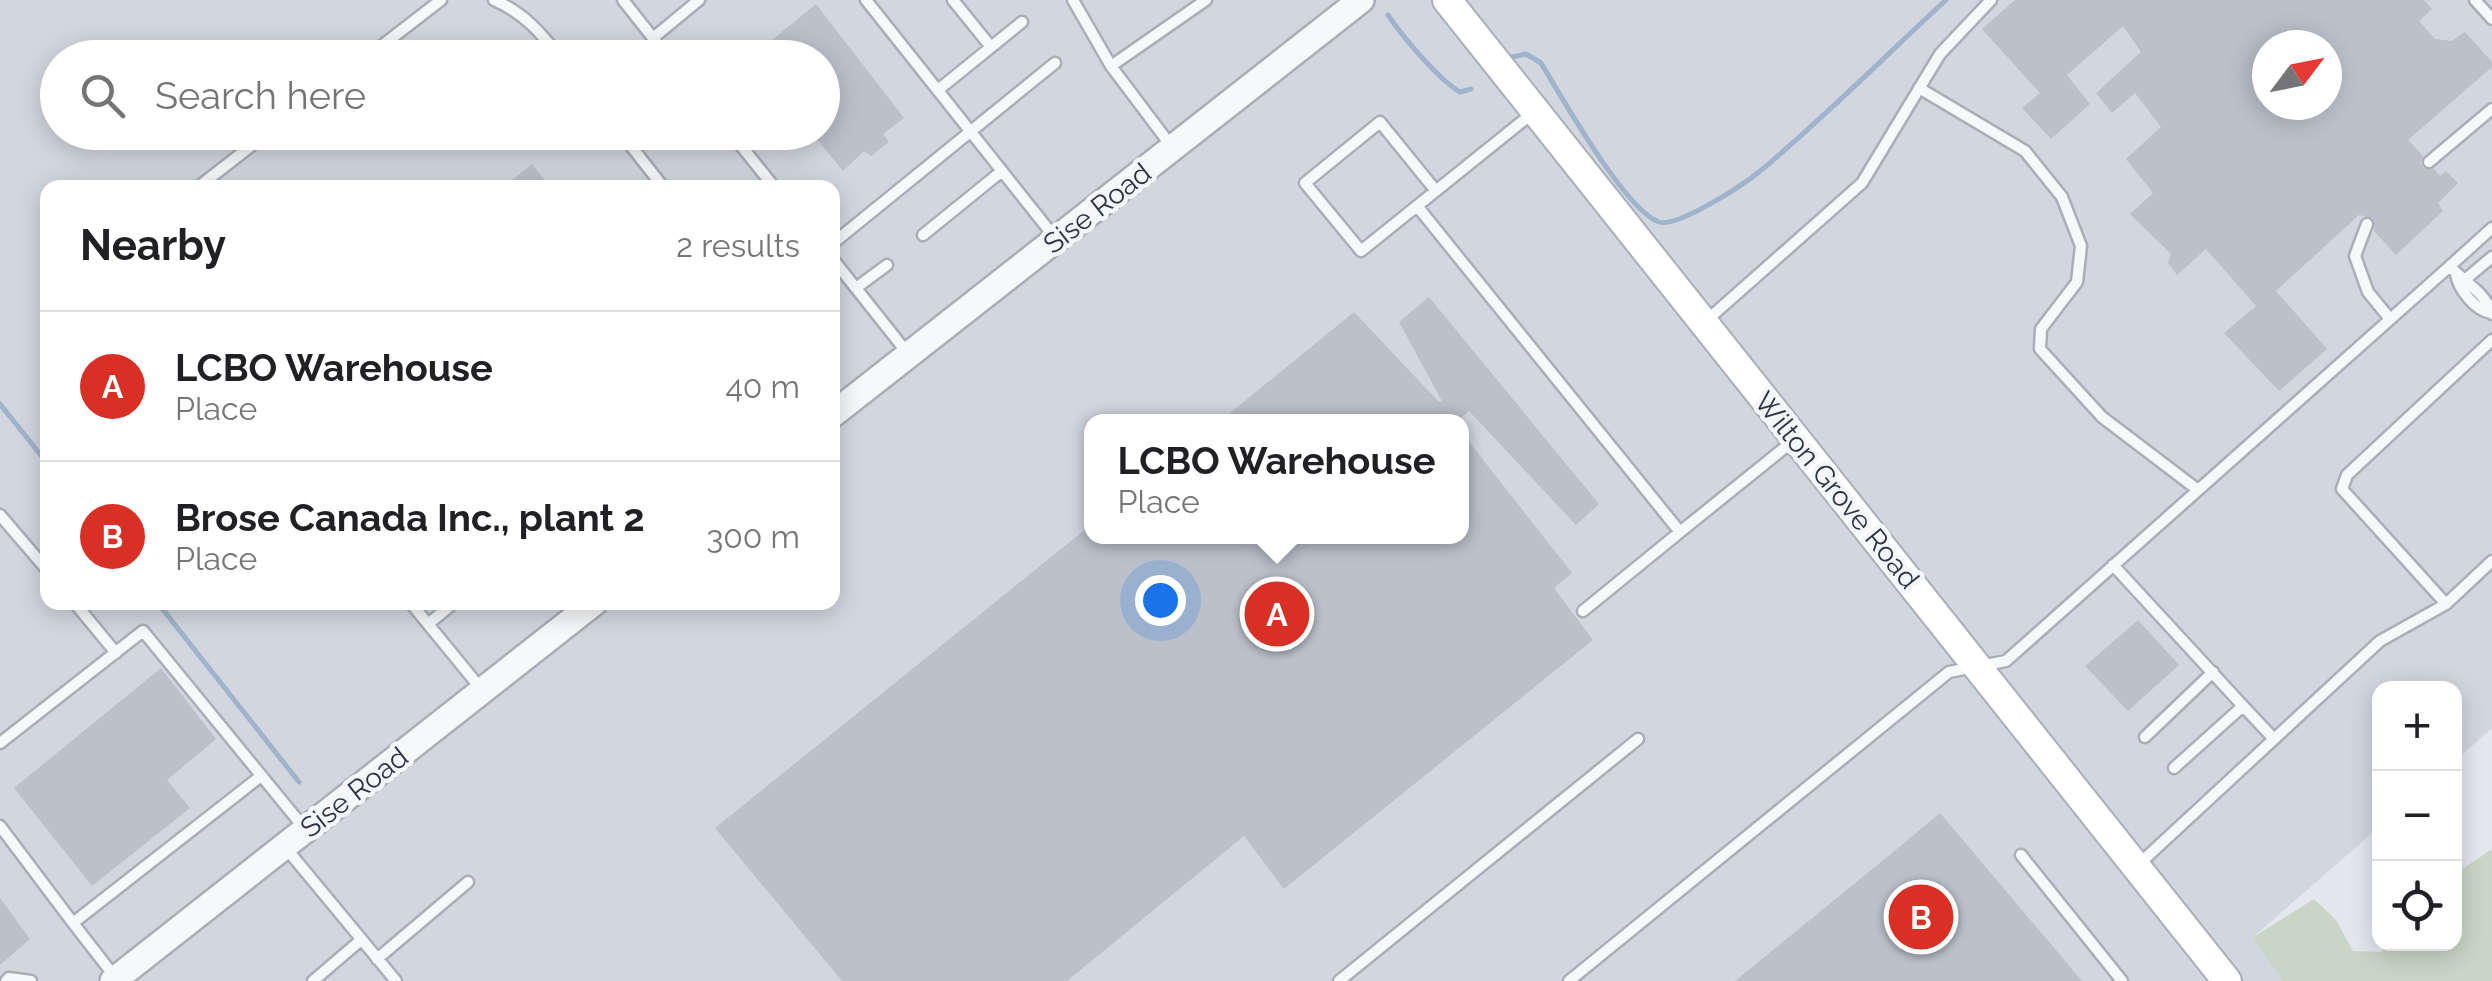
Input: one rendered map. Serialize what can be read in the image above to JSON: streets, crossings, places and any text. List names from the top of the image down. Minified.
{"streets":{"main road":["Wilton Grove Road"],"street":["Sise Road"]},"north":"top right","page":{"search":"Search here","heading":["Nearby","2 results"],"list":[{"mark":"A","name":"LCBO Warehouse","note":"Place","value":"40 m"},{"mark":"B","name":"Brose Canada Inc., plant 2","note":"Place","value":"300 m"}],"popup":["LCBO Warehouse","Place"],"pins":["A","B"],"map_buttons":["+","−"]}}
